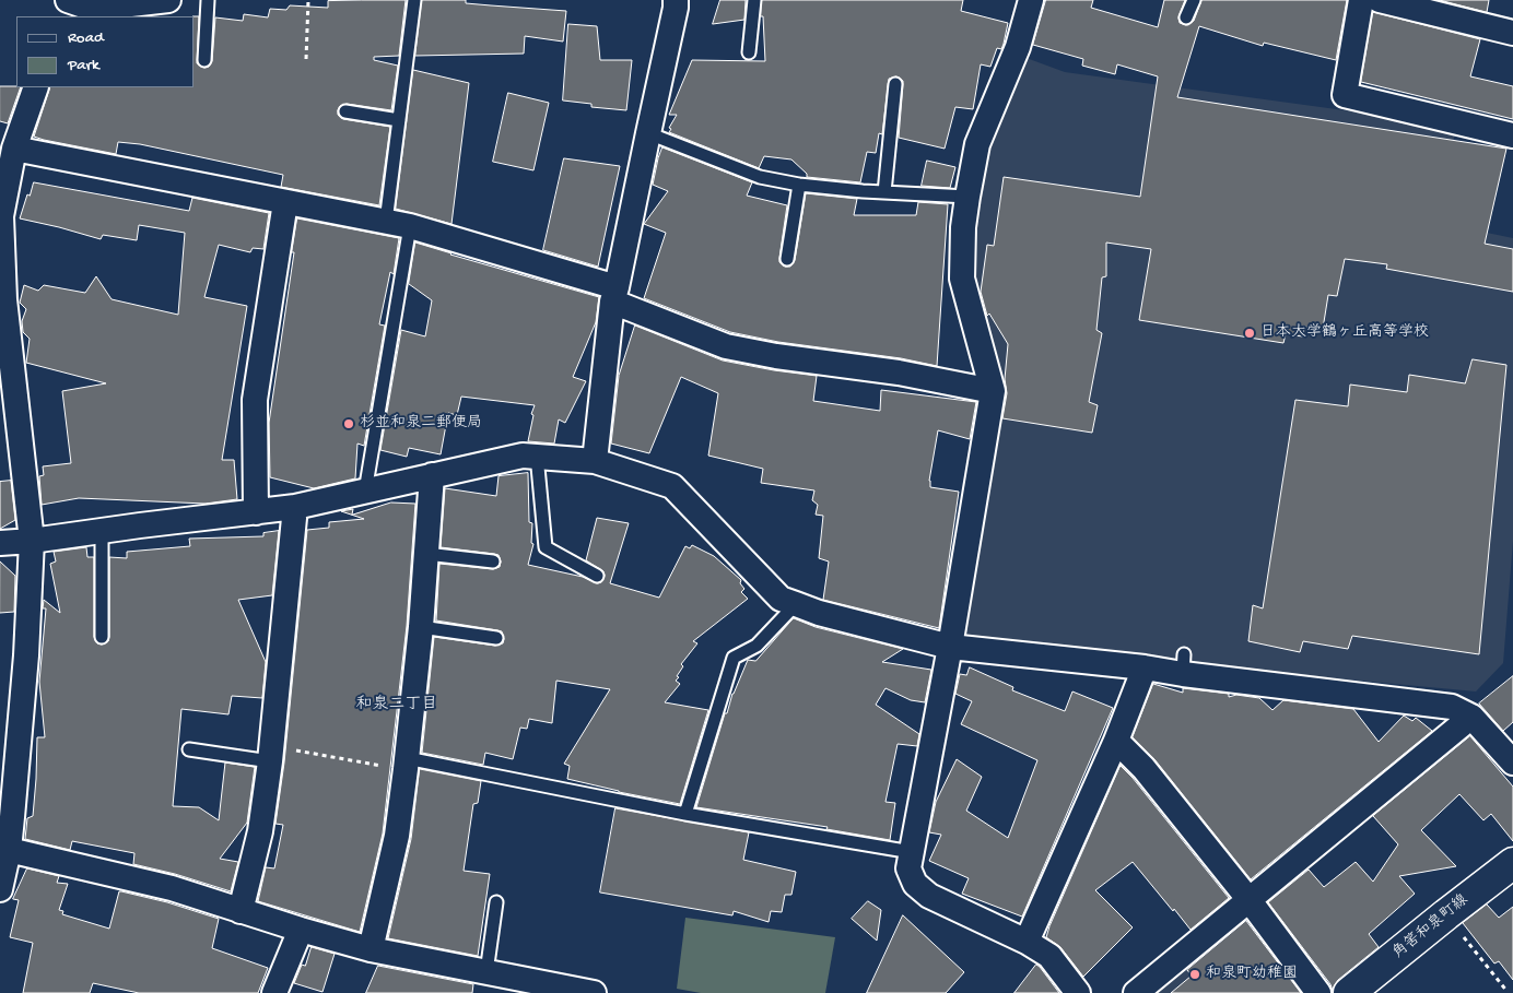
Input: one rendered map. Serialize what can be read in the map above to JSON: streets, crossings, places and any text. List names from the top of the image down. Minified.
{"streets":{"main road":["角筈和泉町線"]},"districts":["和泉二丁目"],"places":["日本大学鶴ヶ丘高等学校","杉並和泉二郵便局","和泉町幼稚園"],"legend":["Road","Park"]}
